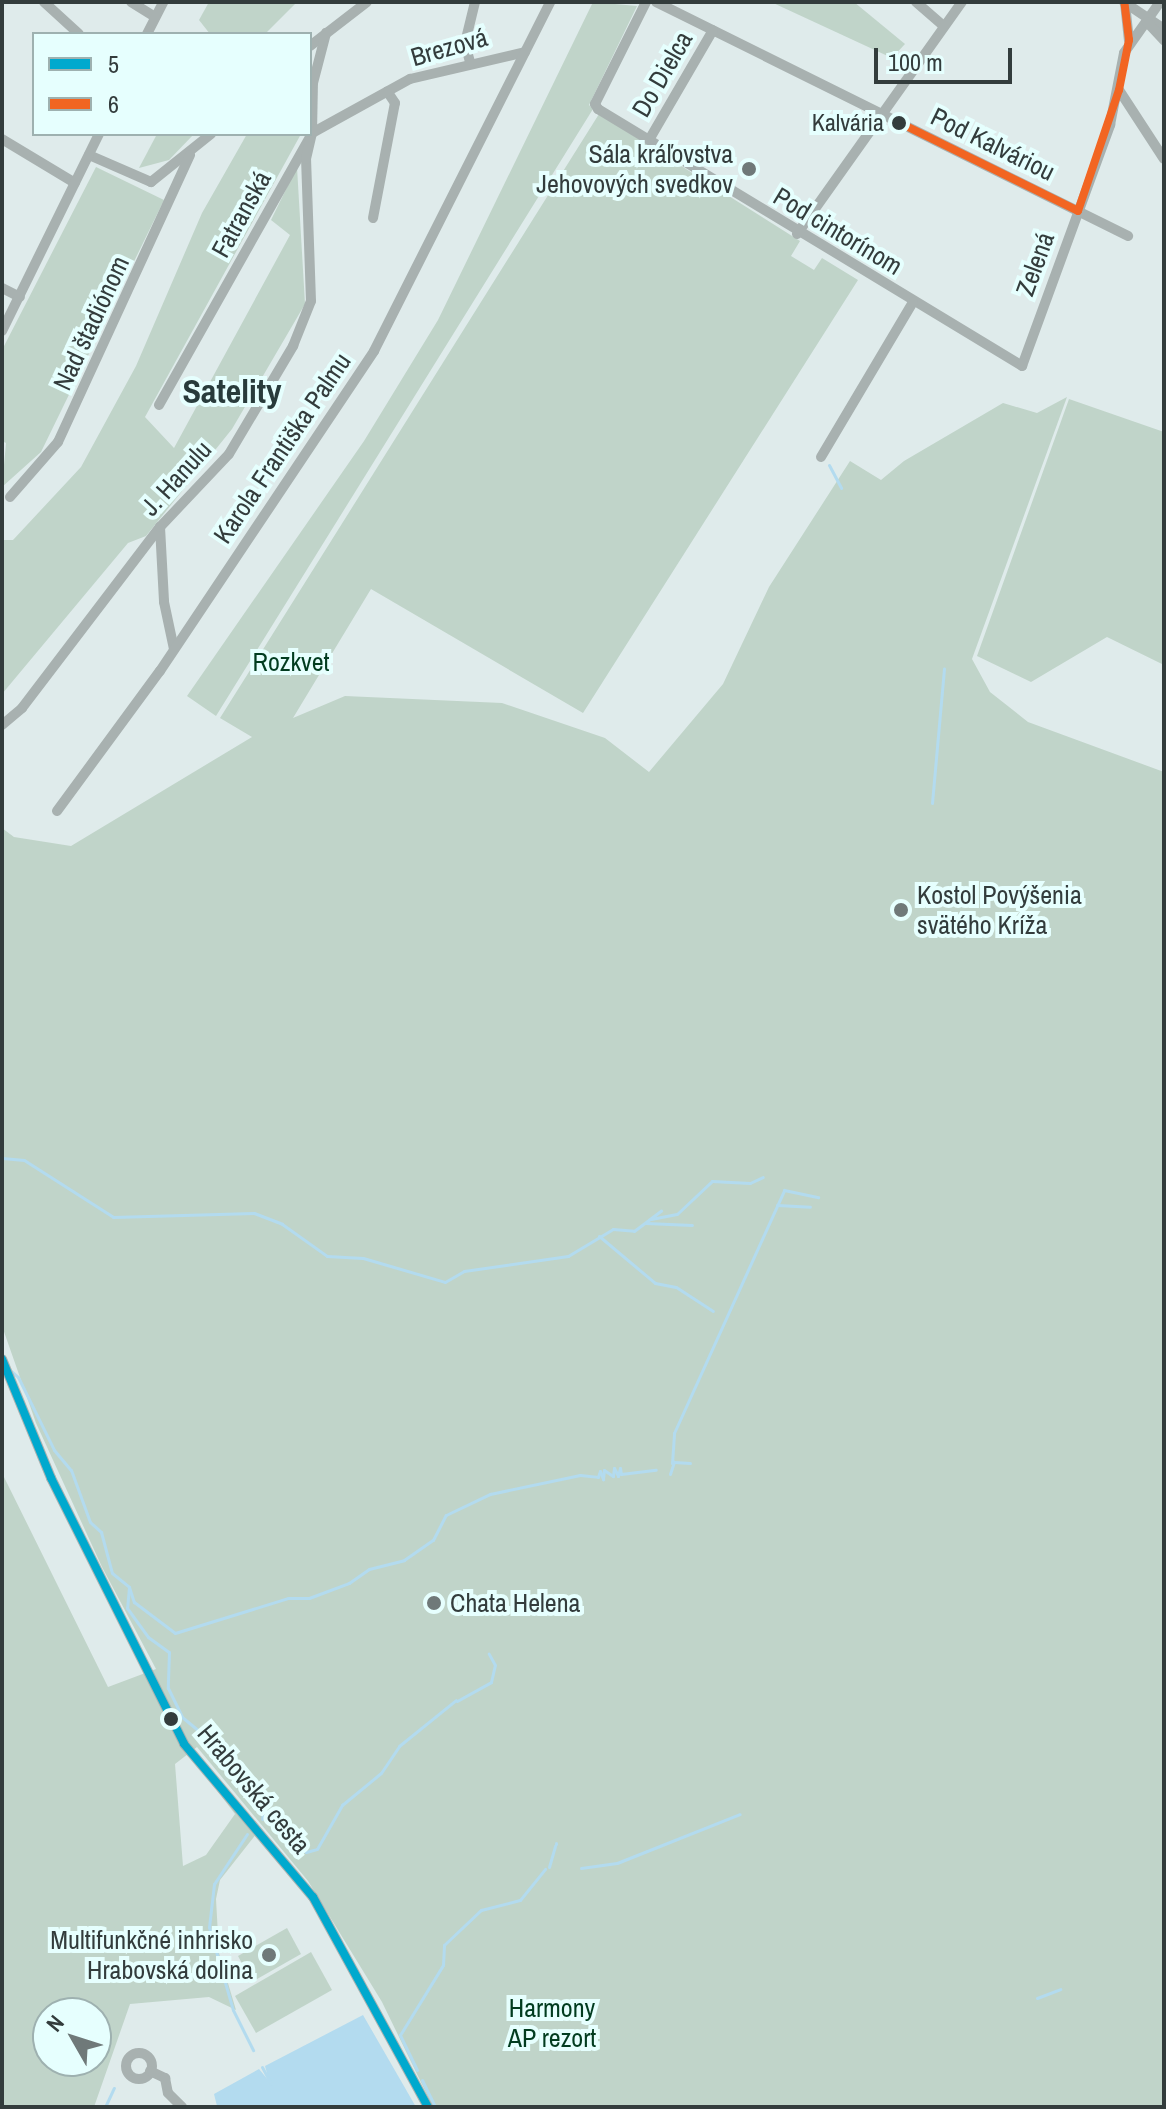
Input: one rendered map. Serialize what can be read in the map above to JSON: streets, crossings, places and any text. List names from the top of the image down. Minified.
{"streets":{"street":["Brezová","Do Dielca","Pod Kalváriou","Fatranská","Pod cintorínom","Zelená","Nad štadiónom","Karola Františka Palmu","J. Hanulu","Hrabovská cesta"]},"crossings":[["Brezová","Fatranská"],["Brezová","Karola Františka Palmu"],["Do Dielca","Pod Kalváriou"],["Do Dielca","Pod cintorínom"],["Pod Kalváriou","Zelená"],["Pod cintorínom","Zelená"]],"districts":["Satelity"],"parks":["Rozkvet","Harmony AP rezort"],"places":["Kalvária","Sála kráľovstva Jehovových svedkov","Kostol Povýšenia svätého Kríža","Chata Helena","Multifunkčné inhrisko Hrabovská dolina"],"lines":["transit line 6","transit line 5"],"legend":["5","6"],"scale_bar":"100 m","north":"top left"}
